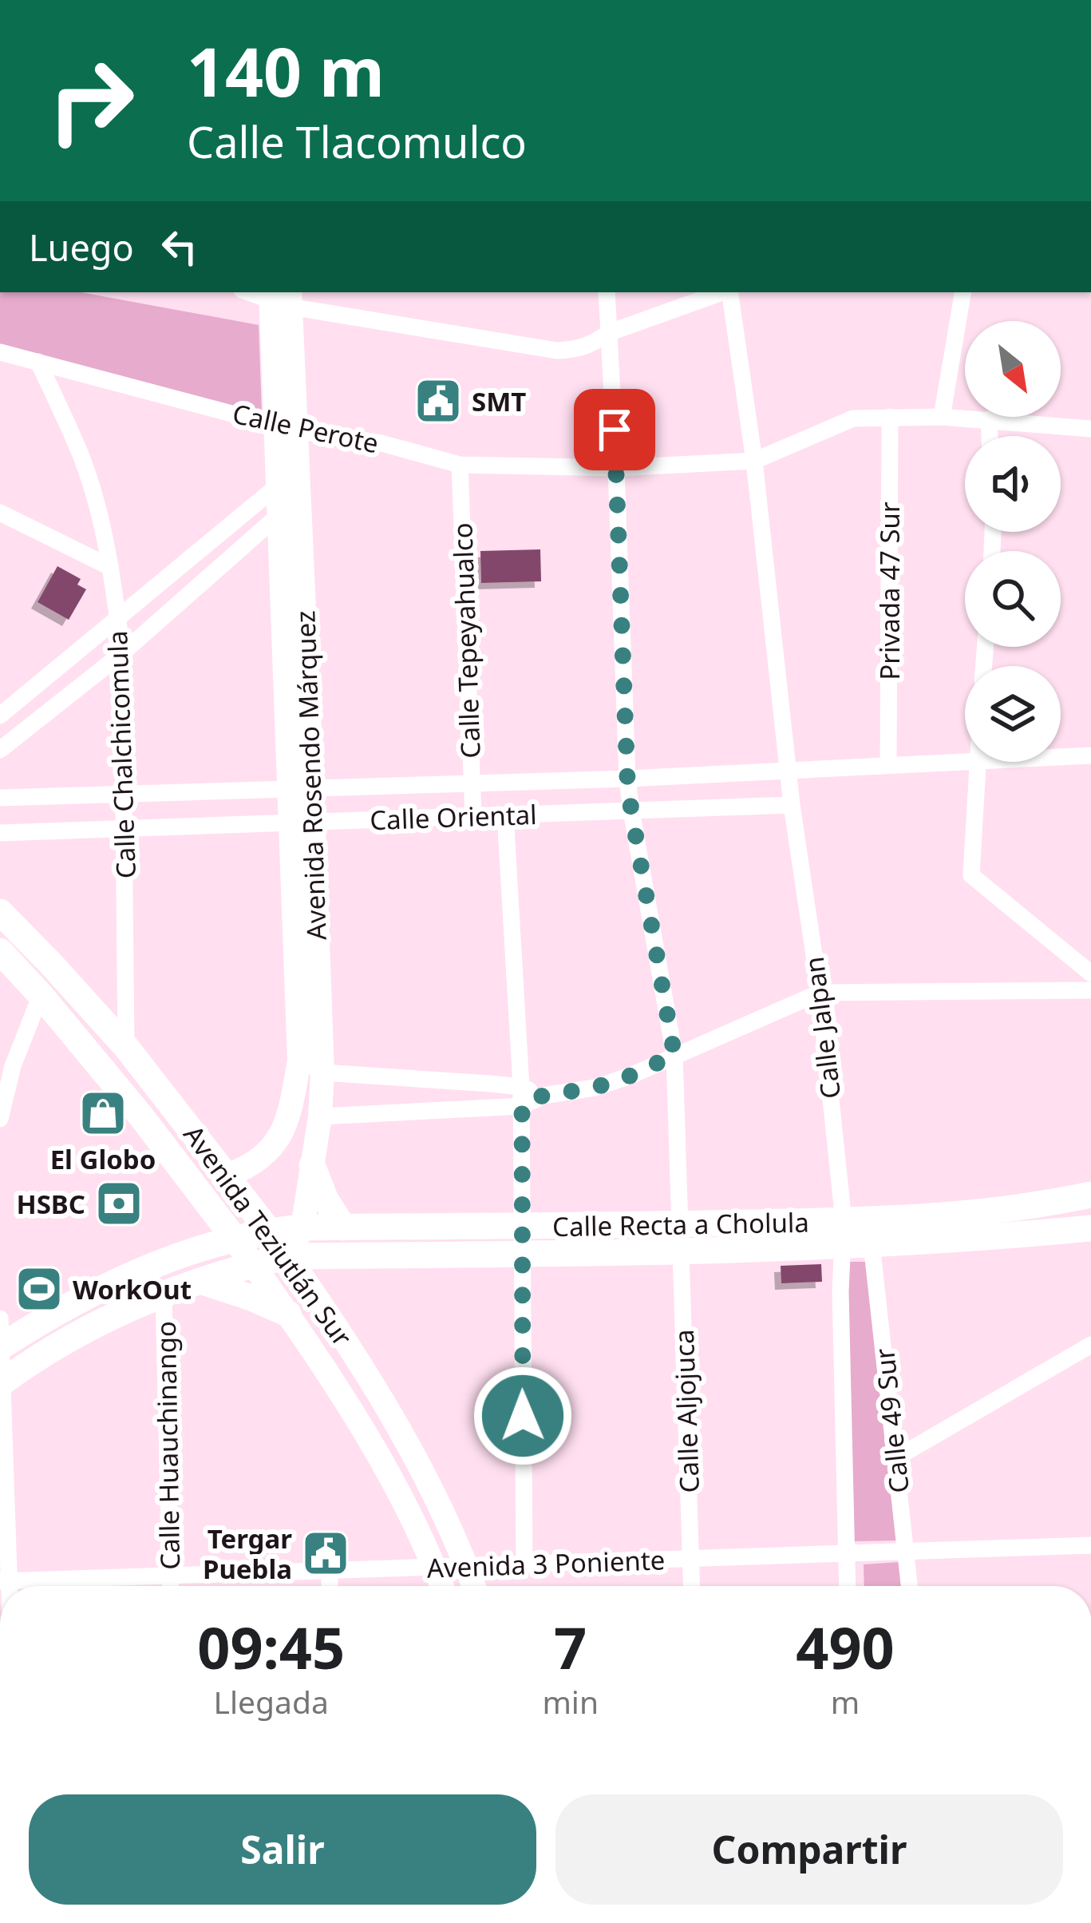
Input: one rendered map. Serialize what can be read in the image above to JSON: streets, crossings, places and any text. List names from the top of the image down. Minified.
{"streets":{"main road":["Avenida Rosendo Márquez","Calle Recta a Cholula","Avenida Teziutlán Sur"],"street":["Calle Perote","Privada 47 Sur","Calle Tepeyahualco","Calle Chalchicomula","Calle Oriental","Calle Jalpan","Calle Aljojuca","Calle 49 Sur","Calle Huauchinango","Avenida 3 Poniente"]},"crossings":[["Calle Perote","Calle Tepeyahualco"],["Calle Perote","Calle Chalchicomula"],["Calle Perote","Avenida Rosendo Márquez"],["Calle Perote","Calle Jalpan"],["Calle Perote","Calle Aljojuca"],["Privada 47 Sur","Calle Oriental"],["Calle Tepeyahualco","Calle Oriental"],["Calle Chalchicomula","Calle Oriental"],["Calle Chalchicomula","Avenida Teziutlán Sur"],["Avenida Rosendo Márquez","Calle Oriental"],["Avenida Rosendo Márquez","Calle Recta a Cholula"],["Avenida Rosendo Márquez","Avenida Teziutlán Sur"],["Calle Oriental","Calle Jalpan"],["Calle Oriental","Calle Aljojuca"],["Calle Jalpan","Calle Recta a Cholula"],["Calle Jalpan","Avenida 3 Poniente"],["Calle Recta a Cholula","Avenida Teziutlán Sur"],["Calle Recta a Cholula","Calle Aljojuca"],["Calle Recta a Cholula","Calle 49 Sur"],["Calle Recta a Cholula","Calle Huauchinango"],["Avenida Teziutlán Sur","Avenida 3 Poniente"],["Calle Aljojuca","Avenida 3 Poniente"],["Calle 49 Sur","Avenida 3 Poniente"],["Calle Huauchinango","Avenida 3 Poniente"]],"places":{"public building":["SMT","Tergar Puebla"],"shop":["El Globo"],"bank":["HSBC"],"sports":["WorkOut"]},"north":"bottom right","page":{"turn":["140 m","Calle Tlacomulco"],"then":"Luego","eta":["09:45","Llegada","7","min","490","m"],"buttons":["Salir","Compartir"]}}
